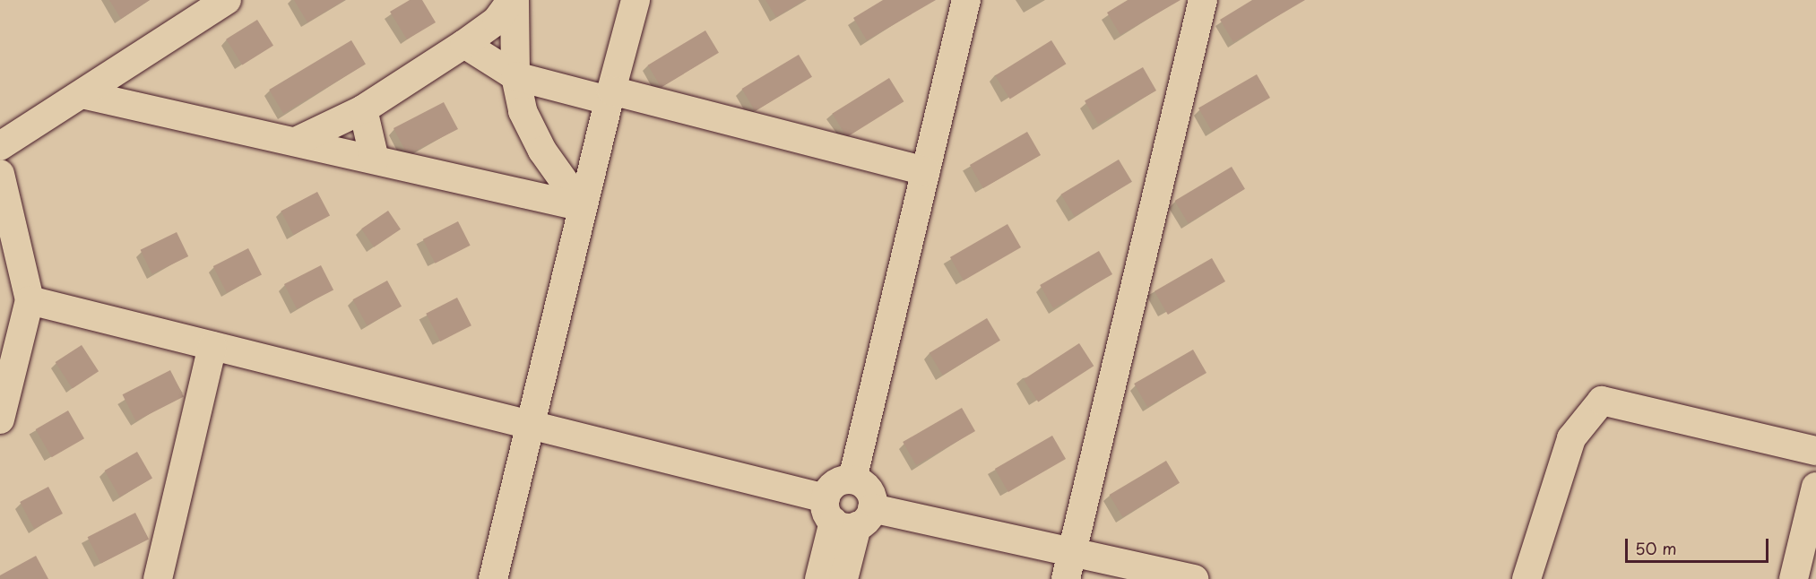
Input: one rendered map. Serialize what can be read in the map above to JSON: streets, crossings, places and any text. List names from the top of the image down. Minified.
{"scale_bar":"50 m"}
